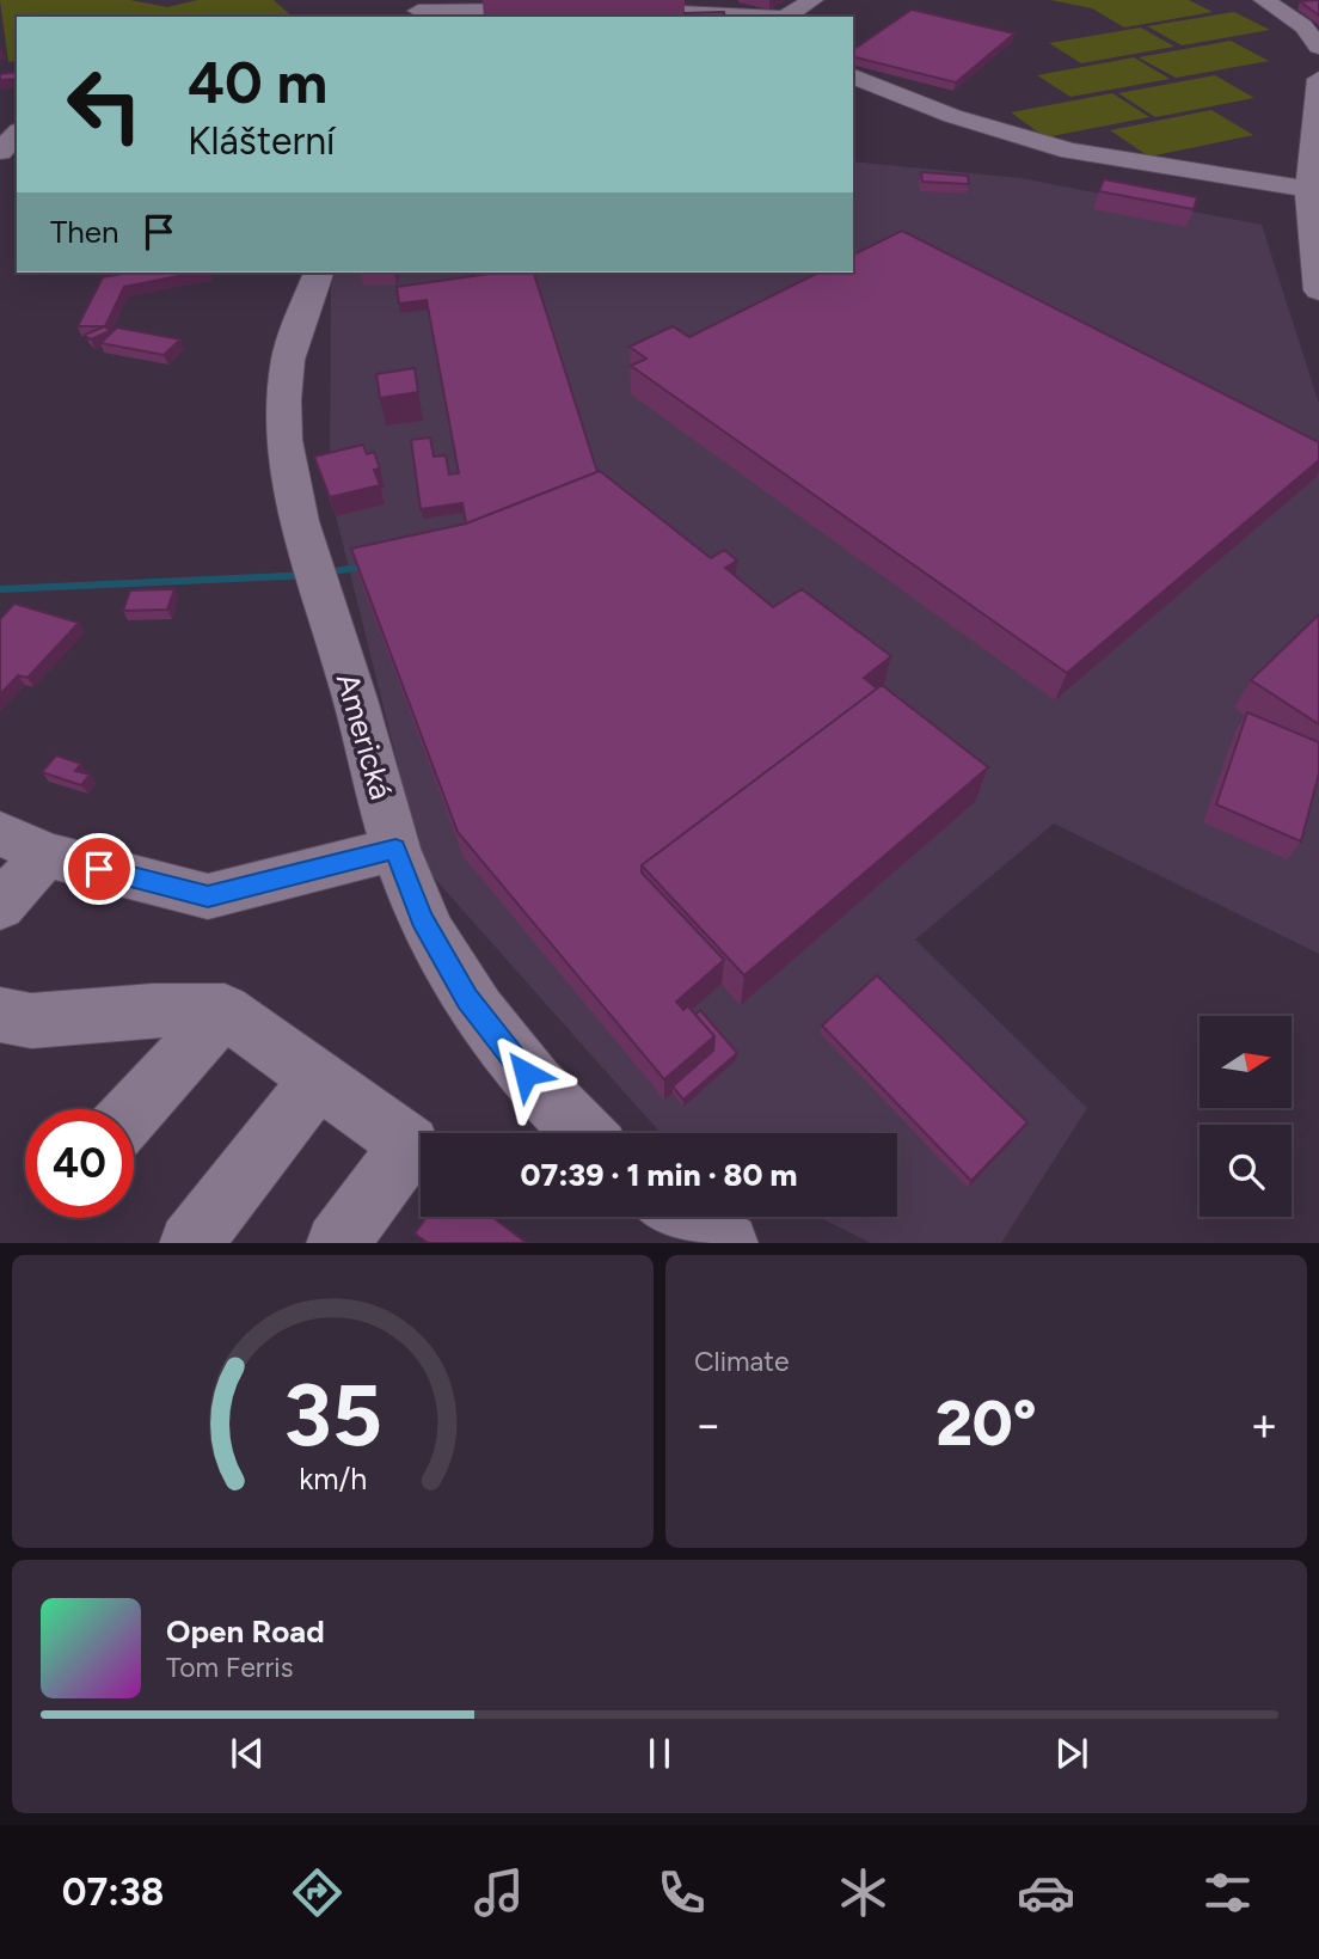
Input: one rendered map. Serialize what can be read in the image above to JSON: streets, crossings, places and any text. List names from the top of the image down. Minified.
{"streets":{"street":["Americká"]},"north":"right","page":{"turn":["40 m","Klášterní"],"then":"Then","limit":"40","trip":"07:39 · 1 min · 80 m","tile":"Climate","heat":["−","20°","+"],"song":["Open Road","Tom Ferris"],"tabs":"07:38","gauge":["35","km/h"]}}
